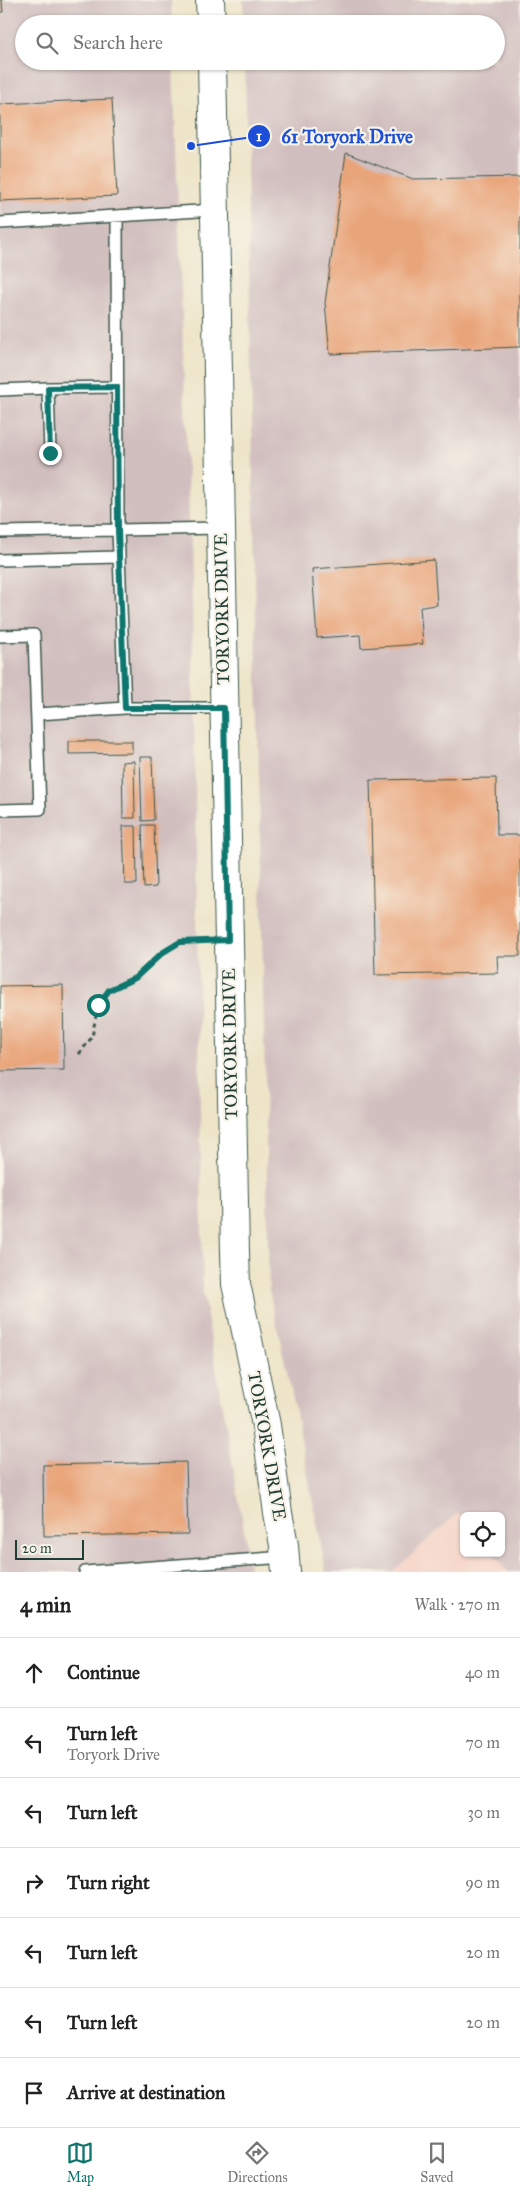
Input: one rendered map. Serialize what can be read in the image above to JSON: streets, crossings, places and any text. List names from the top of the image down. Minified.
{"streets":{"street":["TORYORK DRIVE"]},"places":["61 Toryork Drive"],"scale_bar":"20 m","page":{"search":"Search here","scale":"20 m","heading":["4 min","Walk · 270 m"],"list":[["Continue","40 m"],["Turn left","Toryork Drive","70 m"],["Turn left","30 m"],["Turn right","90 m"],["Turn left","20 m"],["Turn left","20 m"],"Arrive at destination"],"nav":["Map","Directions","Saved"]}}
